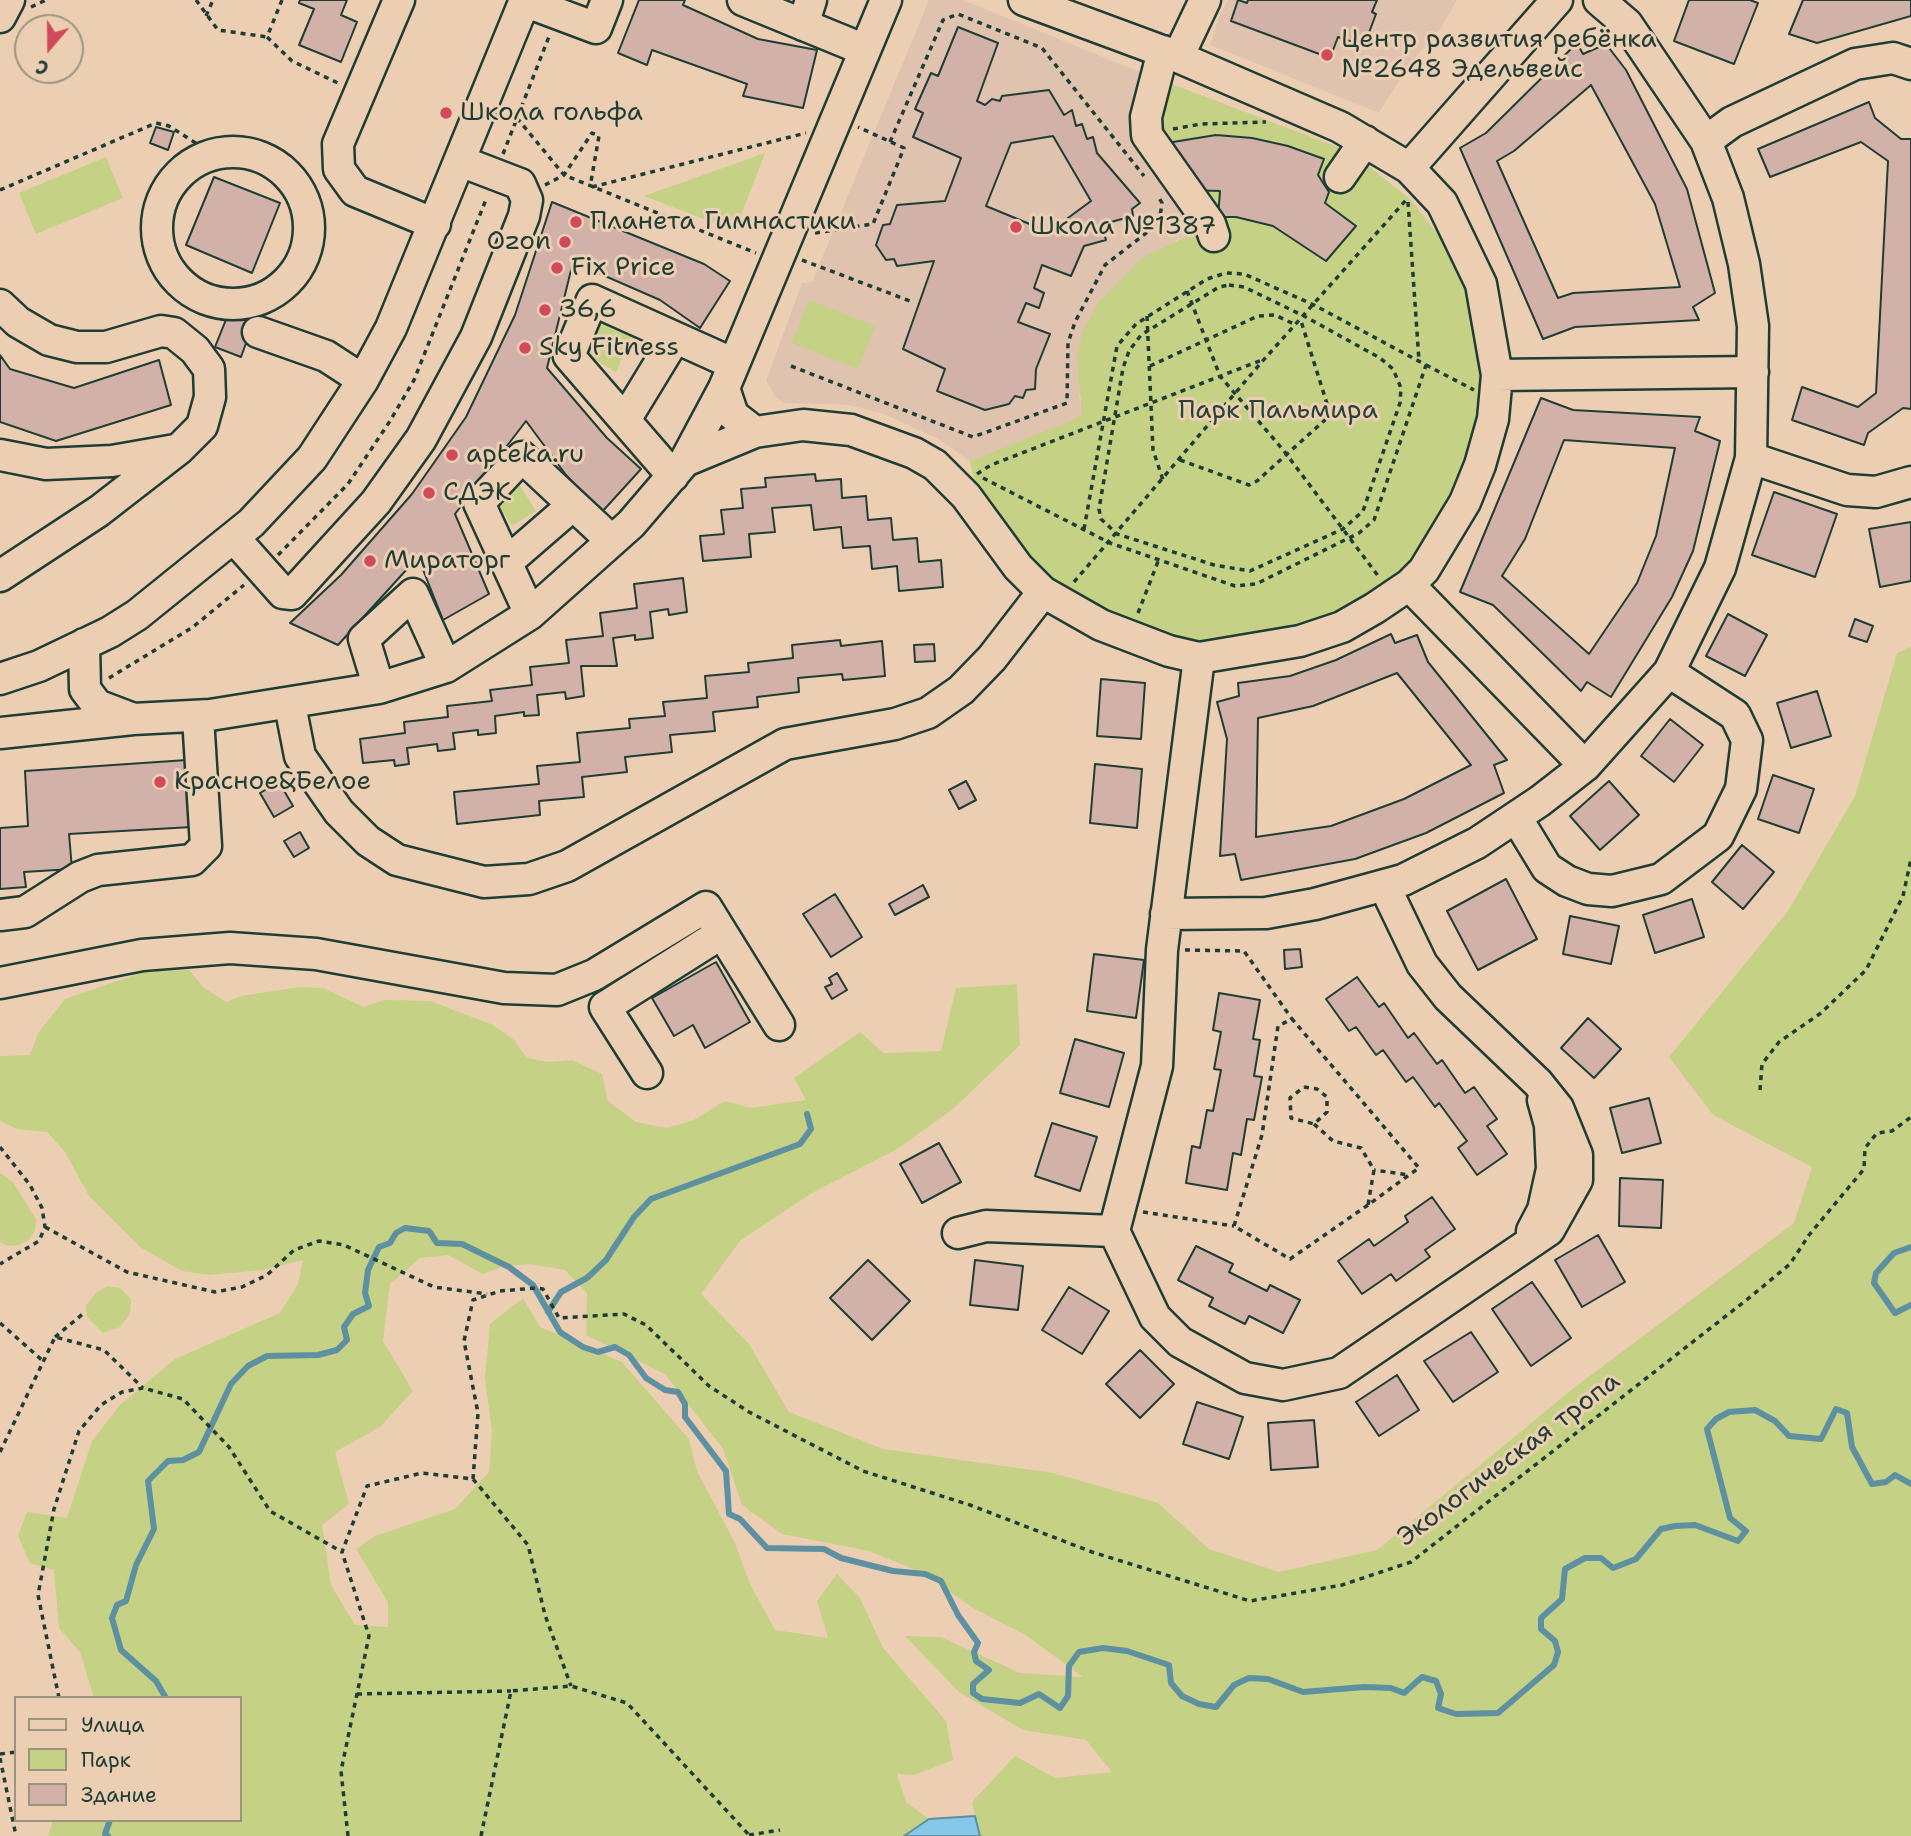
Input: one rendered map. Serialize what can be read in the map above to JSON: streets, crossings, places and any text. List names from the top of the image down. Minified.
{"streets":{"path":["Экологическая тропа"]},"parks":["Парк Пальмира"],"places":["Центр развития ребёнка №2648 Эдельвейс","Школа гольфа","Планета Гимнастики","Школа №1387","Ozon","Fix Price","36,6","Sky Fitness","apteka.ru","СДЭК","Мираторг","Красное&Белое"],"legend":["Улица","Парк","Здание"],"north":"bottom"}
